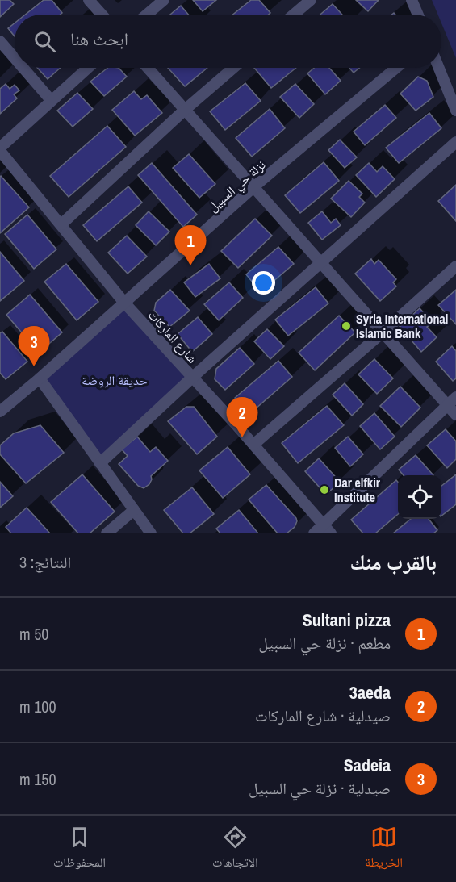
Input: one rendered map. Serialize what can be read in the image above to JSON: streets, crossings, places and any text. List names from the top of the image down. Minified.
{"streets":{"street":["نزلة حي السبيل","شارع الماركات"]},"crossings":[["نزلة حي السبيل","شارع الماركات"]],"parks":["حديقة الروضة"],"places":["Syria International Islamic Bank","Dar elfkir Institute"],"page":{"search":"ابحث هنا","pins":["1","3","2"],"heading":["بالقرب منك","النتائج: 3"],"list":[{"mark":"1","name":"Sultani pizza","note":"مطعم · نزلة حي السبيل","value":"50 m"},{"mark":"2","name":"3aeda","note":"صيدلية · شارع الماركات","value":"100 m"},{"mark":"3","name":"Sadeia","note":"صيدلية · نزلة حي السبيل","value":"150 m"}],"nav":["الخريطة","الاتجاهات","المحفوظات"]}}
